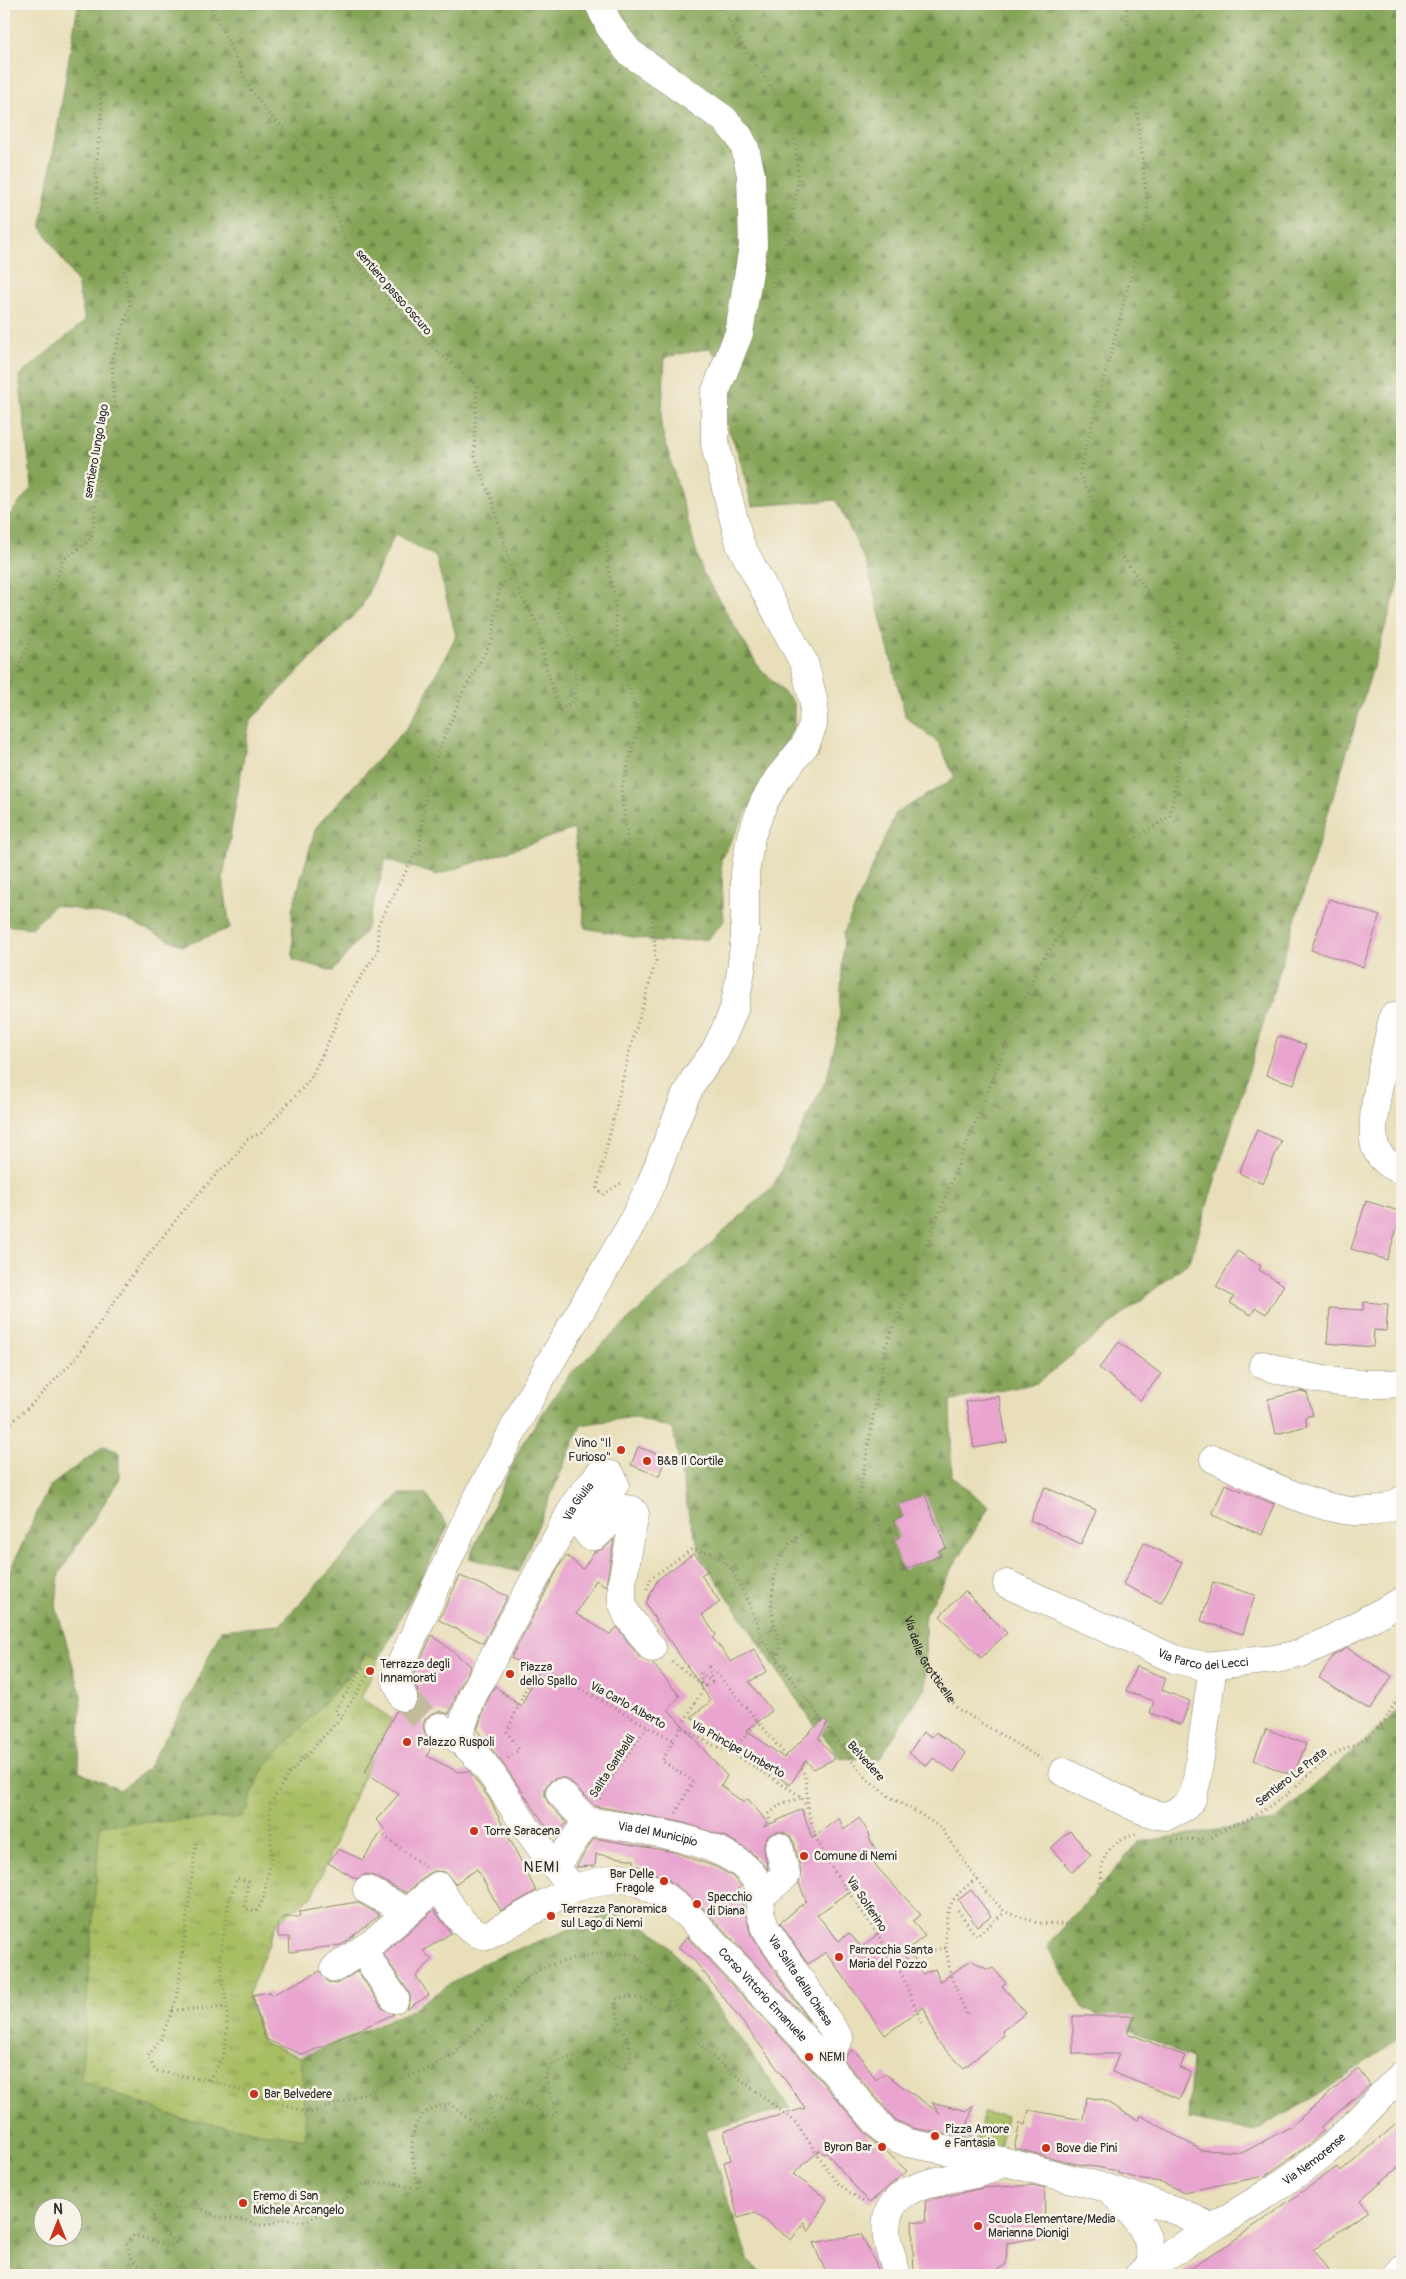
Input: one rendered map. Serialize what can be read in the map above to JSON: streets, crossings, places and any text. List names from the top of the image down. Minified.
{"streets":{"street":["Via Giulia","Via Parco dei Lecci","Via del Municipio","Via Salita della Chiesa","Corso Vittorio Emanuele","Via Nemorense"],"path":["sentiero passo oscuro","sentiero lungo lago","Via delle Grotticelle","Via Carlo Alberto","Via Principe Umberto","Belvedere","Salita Garibaldi","Sentiero Le Prata","Via Solferino"]},"crossings":[["Via Giulia","Via Carlo Alberto"],["Via Carlo Alberto","Salita Garibaldi"],["Via Principe Umberto","Via Solferino"],["Salita Garibaldi","Via del Municipio"],["Via del Municipio","Via Salita della Chiesa"],["Via Salita della Chiesa","Corso Vittorio Emanuele"],["Corso Vittorio Emanuele","Via Nemorense"]],"districts":["NEMI"],"places":["Vino \"Il Furioso\"","B&B Il Cortile","Terrazza degli Innamorati","Piazza dello Spallo","Palazzo Ruspoli","Torre Saracena","Comune di Nemi","Bar Delle Fragole","Specchio di Diana","Terrazza Panoramica sul Lago di Nemi","Parrocchia Santa Maria del Pozzo","NEMI","Bar Belvedere","Pizza Amore e Fantasia","Byron Bar","Bove die Pini","Eremo di San Michele Arcangelo","Scuola Elementare/Media Marianna Dionigi"],"north":"top"}
